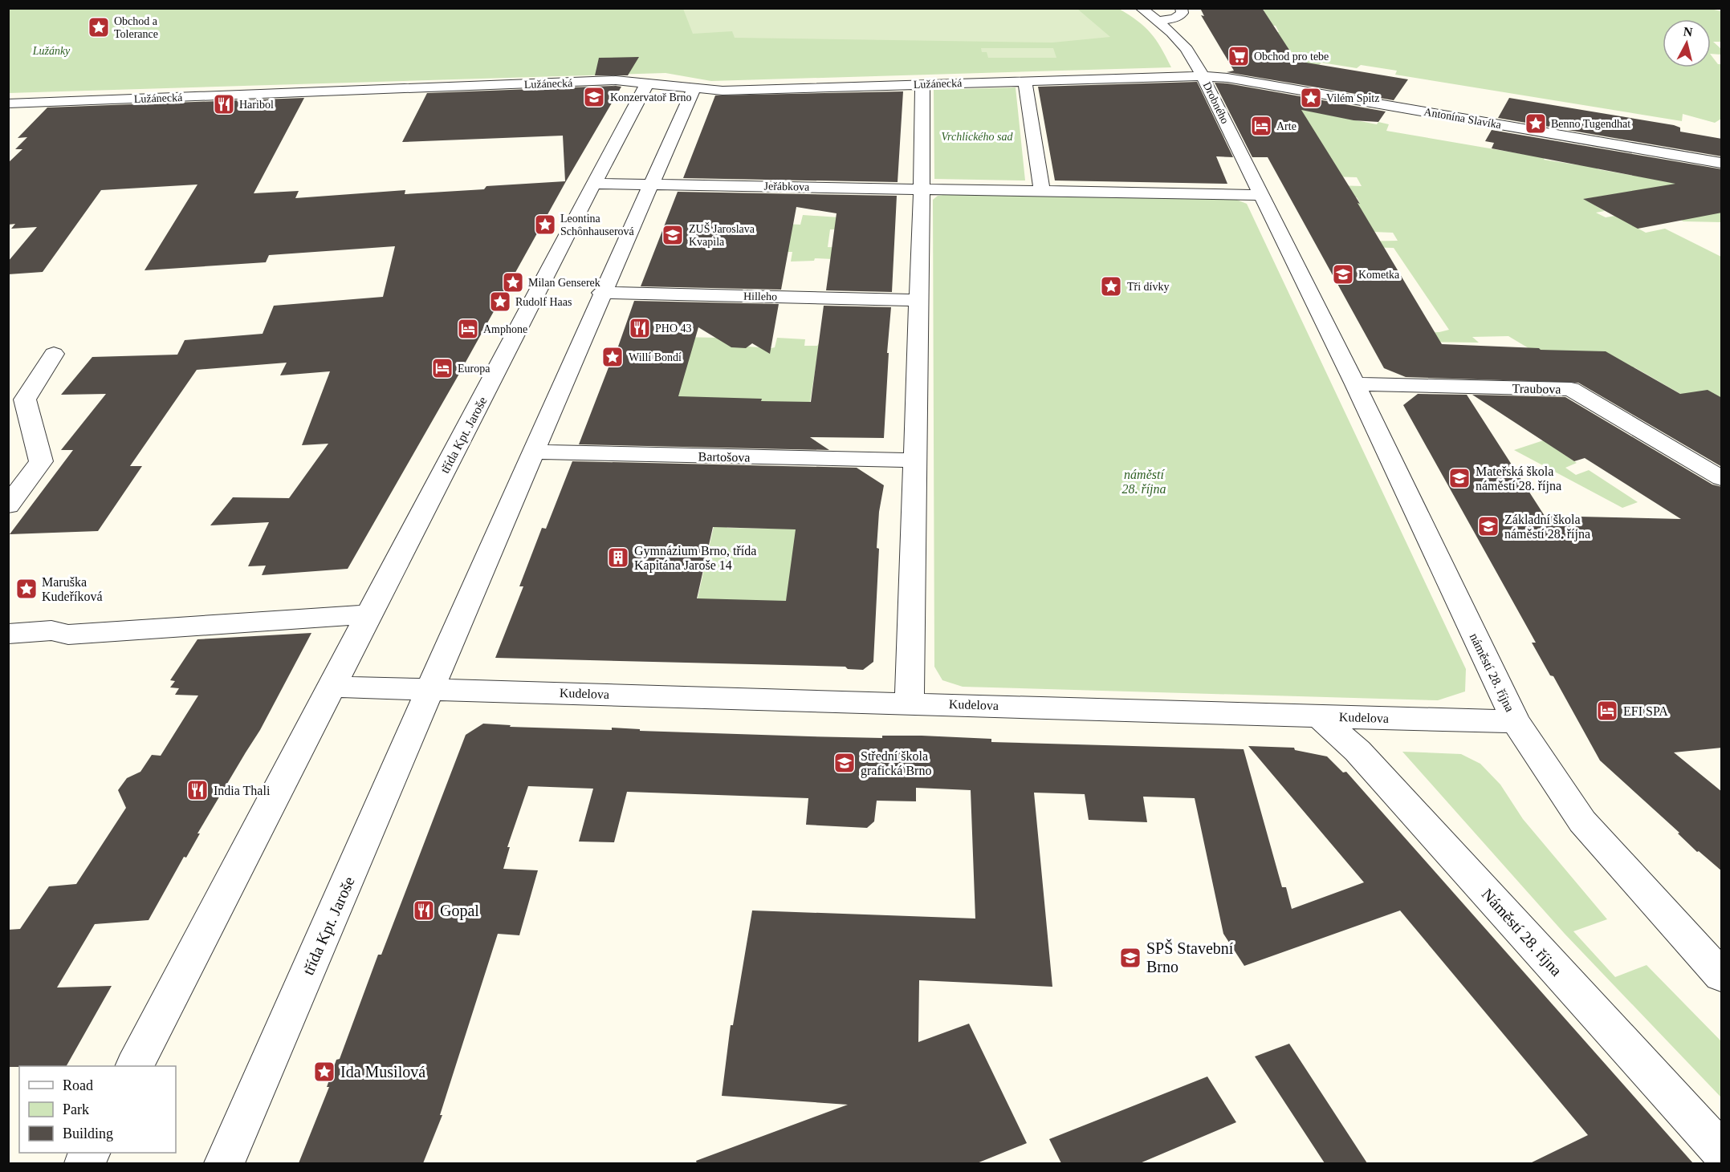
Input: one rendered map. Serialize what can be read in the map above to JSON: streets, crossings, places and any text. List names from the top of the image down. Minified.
{"streets":{"street":["Lužánecká","Drobného","Antonína Slavíka","Jeřábkova","Hilleho","Traubova","třída Kpt. Jaroše","Bartošova","náměstí 28. října","Kudelova","Náměstí 28. října"]},"crossings":[["Lužánecká","Drobného"],["Lužánecká","Antonína Slavíka"],["Lužánecká","třída Kpt. Jaroše"],["Drobného","Antonína Slavíka"],["Drobného","náměstí 28. října"],["Jeřábkova","třída Kpt. Jaroše"],["Hilleho","třída Kpt. Jaroše"],["Traubova","náměstí 28. října"],["třída Kpt. Jaroše","Bartošova"],["třída Kpt. Jaroše","Kudelova"],["náměstí 28. října","Kudelova"],["náměstí 28. října","Náměstí 28. října"],["Kudelova","Náměstí 28. října"]],"parks":["Lužánky","Vrchlického sad","náměstí 28. října"],"places":{"place":["Obchod a Tolerance","Vilém Spitz","Benno Tugendhat","Leontina Schönhauserová","Milan Genserek","Tři dívky","Rudolf Haas","Willi Bondi","Maruška Kudeříková","Ida Musilová"],"supermarket":["Obchod pro tebe"],"school or university":["Konzervatoř Brno","ZUŠ Jaroslava Kvapila","Kometka","Mateřská škola náměstí 28. října","Základní škola náměstí 28. října","Střední škola grafická Brno","SPŠ Stavební Brno"],"restaurant":["Haribol","PHO 43","India Thali","Gopal"],"hotel":["Arte","Amphone","Europa","EFI SPA"],"building":["Gymnázium Brno, třída Kapitána Jaroše 14"]},"legend":["Road","Park","Building"],"north":"top"}
